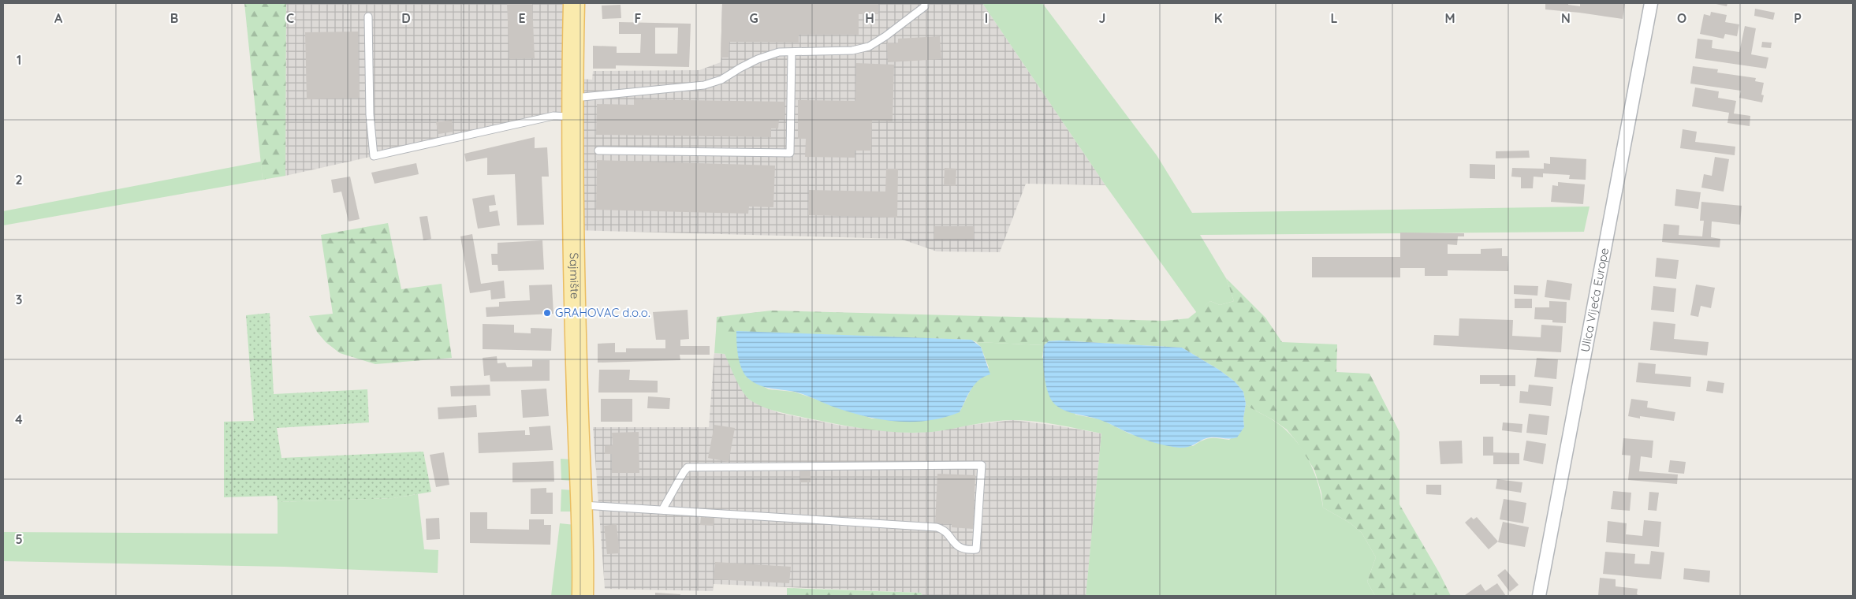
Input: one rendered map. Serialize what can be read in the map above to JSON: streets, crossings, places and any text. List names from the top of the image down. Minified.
{"streets":{"main road":["Sajmište"],"street":["Ulica Vijeća Europe"]},"places":["GRAHOVAC d.o.o."],"grid":{"columns":["A","B","C","D","E","F","G","H","I","J","K","L","M","N","O","P"],"rows":["1","2","3","4","5"]}}
